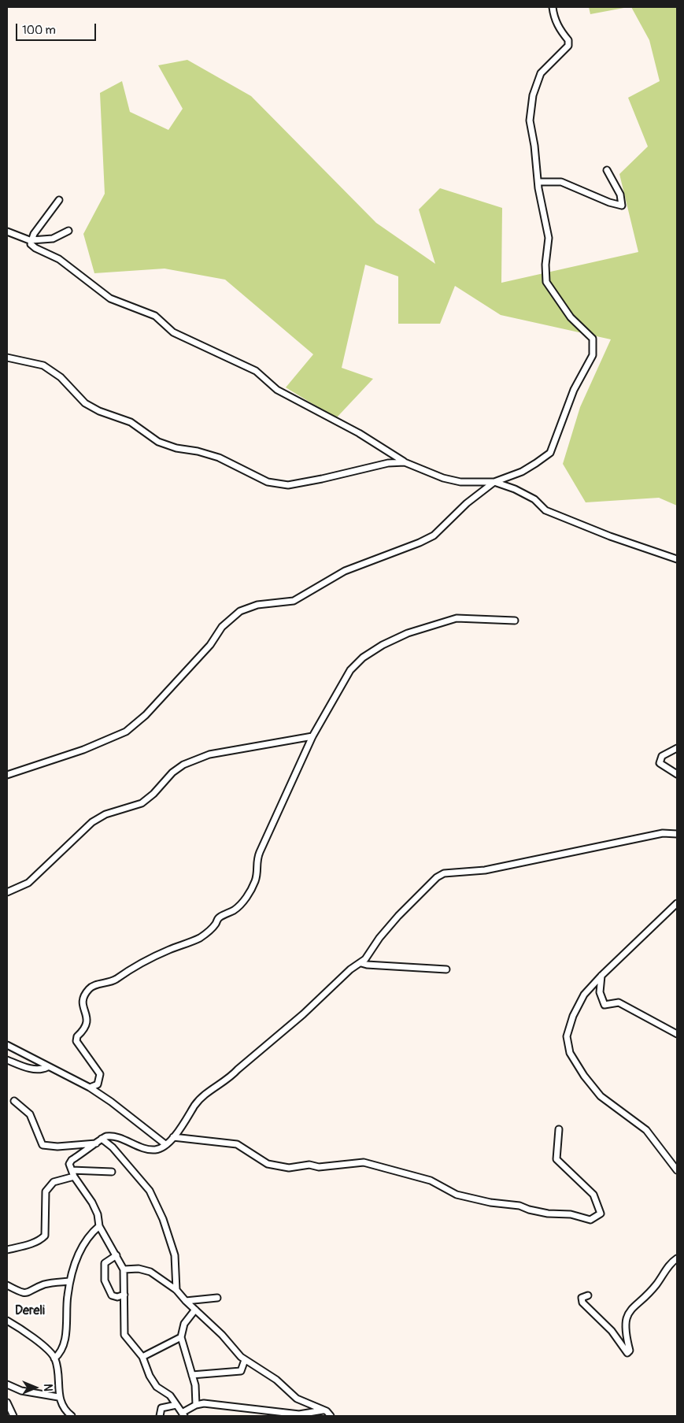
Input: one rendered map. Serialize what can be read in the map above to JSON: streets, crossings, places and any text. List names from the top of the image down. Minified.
{"districts":["Dereli"],"scale_bar":"100 m","north":"right"}
